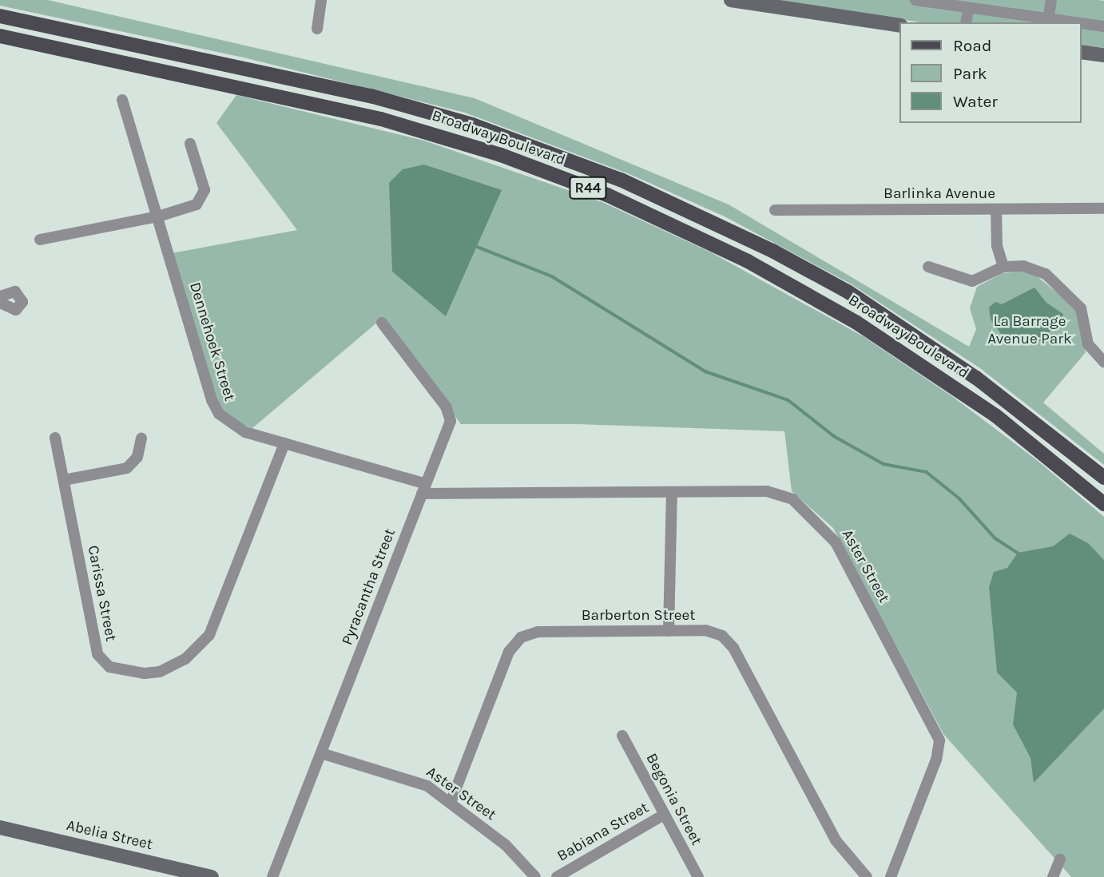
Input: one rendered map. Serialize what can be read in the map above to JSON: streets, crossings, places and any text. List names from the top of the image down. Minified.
{"streets":{"main road":["Broadway Boulevard","R44"],"street":["Barlinka Avenue","Dennehoek Street","Aster Street","Pyracantha Street","Carissa Street","Barberton Street","Begonia Street","Babiana Street","Abelia Street"]},"crossings":[["Dennehoek Street","Aster Street"],["Dennehoek Street","Pyracantha Street"],["Dennehoek Street","Carissa Street"],["Aster Street","Pyracantha Street"],["Aster Street","Barberton Street"],["Begonia Street","Babiana Street"]],"parks":["La Barrage Avenue Park"],"legend":["Road","Park","Water"]}
